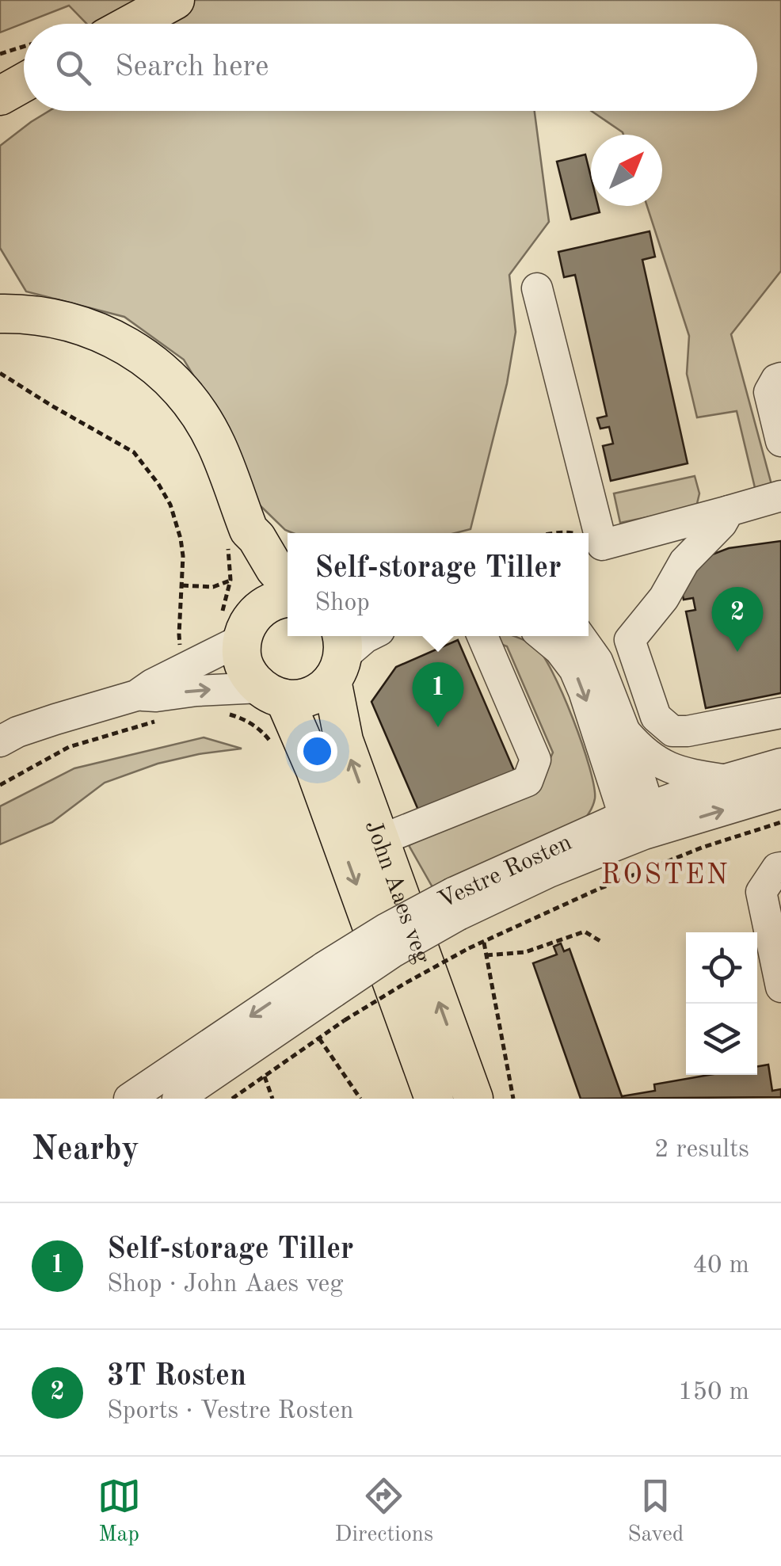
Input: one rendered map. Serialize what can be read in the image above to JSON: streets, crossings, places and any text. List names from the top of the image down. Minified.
{"streets":{"main road":["John Aaes veg"],"street":["Vestre Rosten"]},"districts":["ROSTEN"],"north":"top right","page":{"search":"Search here","popup":["Self-storage Tiller","Shop"],"pins":["2","1"],"heading":["Nearby","2 results"],"list":[{"mark":"1","name":"Self-storage Tiller","note":"Shop · John Aaes veg","value":"40 m"},{"mark":"2","name":"3T Rosten","note":"Sports · Vestre Rosten","value":"150 m"}],"nav":["Map","Directions","Saved"]}}
